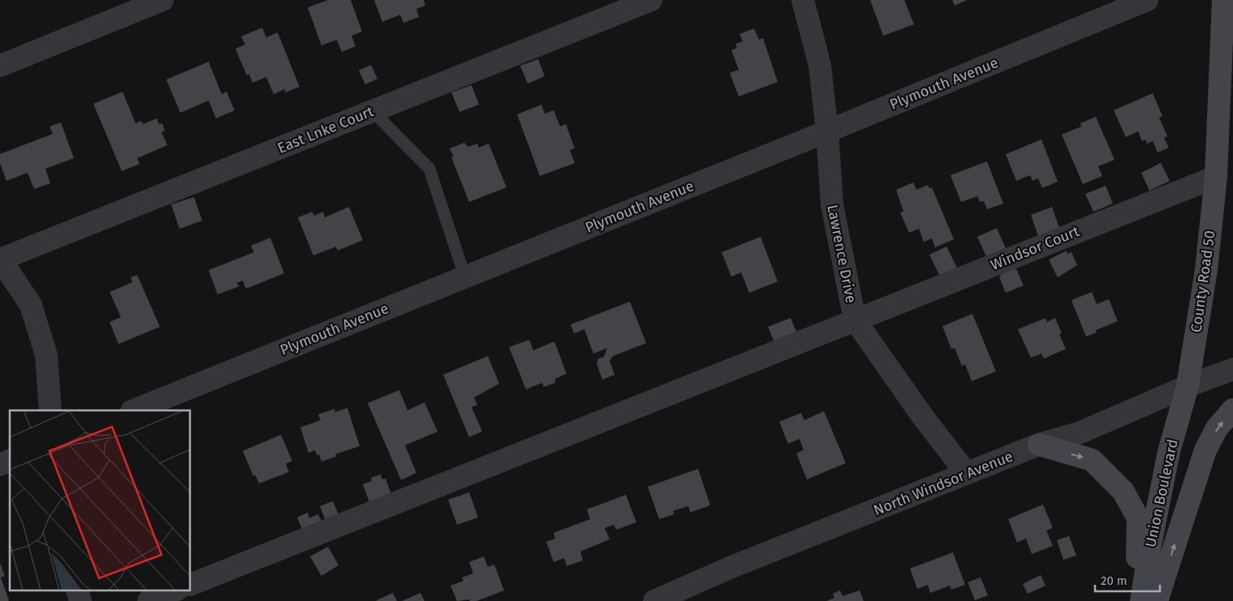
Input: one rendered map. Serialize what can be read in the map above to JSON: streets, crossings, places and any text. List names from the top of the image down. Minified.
{"streets":{"main road":["County Road 50","Union Boulevard"],"street":["Plymouth Avenue","East Lnke Court","Windsor Court","Lawrence Drive","North Windsor Avenue"]},"crossings":[["Plymouth Avenue","Lawrence Drive"],["Windsor Court","Lawrence Drive"],["Windsor Court","County Road 50"],["Lawrence Drive","North Windsor Avenue"],["County Road 50","North Windsor Avenue"],["County Road 50","Union Boulevard"],["North Windsor Avenue","Union Boulevard"]],"scale_bar":"20 m"}
